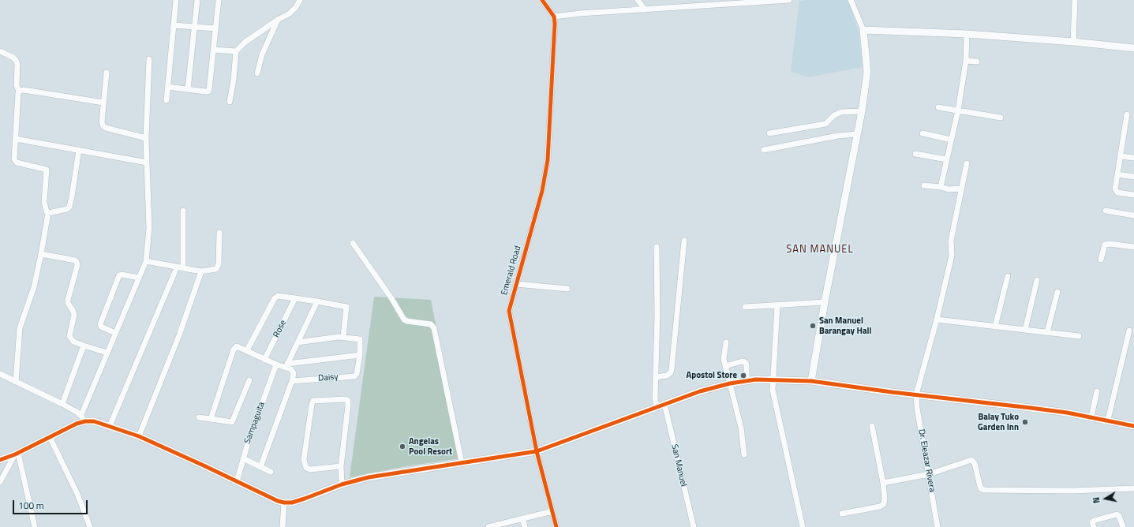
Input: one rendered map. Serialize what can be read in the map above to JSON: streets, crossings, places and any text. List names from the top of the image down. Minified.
{"streets":{"street":["Emerald Road","Rose","Daisy","Sampaguita","Dr. Eleazar Rivera","San Manuel"]},"districts":["SAN MANUEL"],"places":["San Manuel Barangay Hall","Apostol Store","Balay Tuko Garden Inn","Angelas Pool Resort"],"scale_bar":"100 m","north":"left"}
